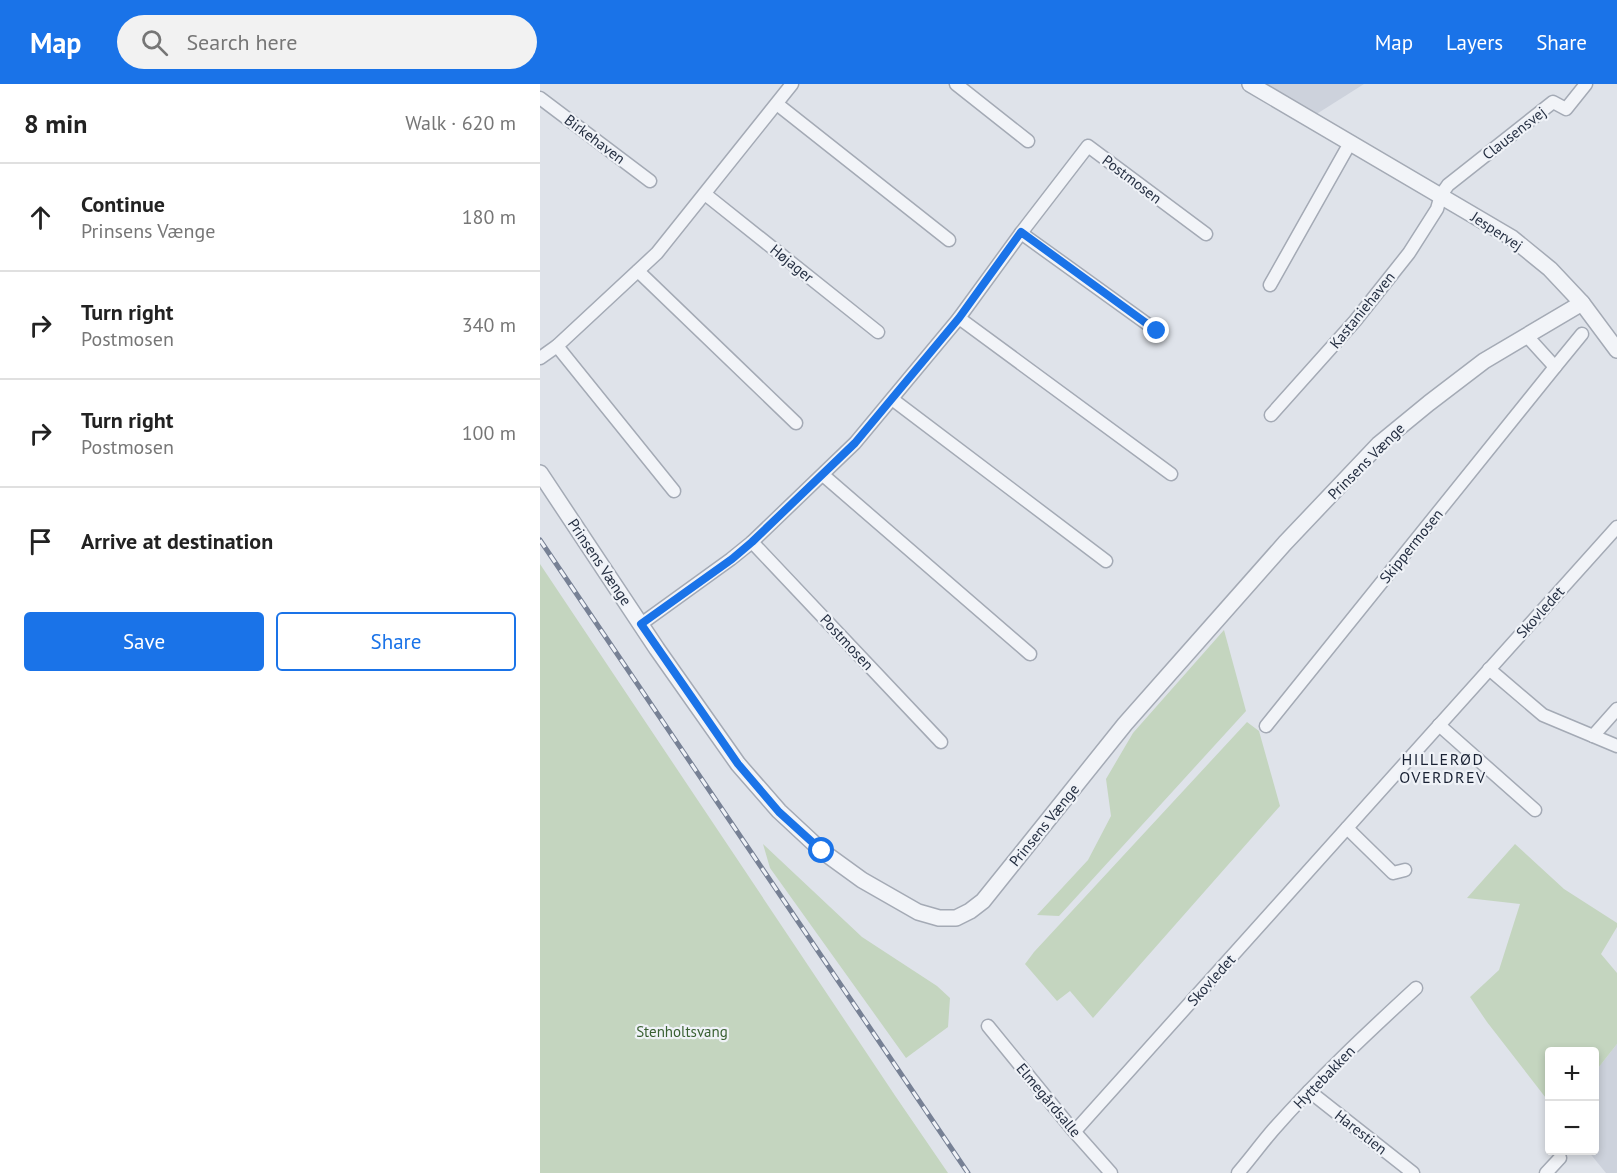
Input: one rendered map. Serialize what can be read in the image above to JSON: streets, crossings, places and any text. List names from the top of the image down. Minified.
{"streets":{"street":["Clausensvej","Birkehaven","Postmosen","Jespervej","Højager","Kastaniehaven","Prinsens Vænge","Skippermosen","Skovledet","Hyttebakken","Elmegårdsalle","Harestien"]},"crossings":[["Clausensvej","Jespervej"],["Clausensvej","Kastaniehaven"],["Postmosen","Prinsens Vænge"],["Jespervej","Kastaniehaven"],["Jespervej","Prinsens Vænge"],["Skovledet","Elmegårdsalle"],["Hyttebakken","Harestien"]],"districts":["HILLERØD OVERDREV"],"parks":["Stenholtsvang"],"page":{"header":"Map","search":"Search here","nav":["Map","Layers","Share"],"heading":["8 min","Walk · 620 m"],"list":[["Continue","Prinsens Vænge","180 m"],["Turn right","Postmosen","340 m"],["Turn right","Postmosen","100 m"],"Arrive at destination"],"buttons":["Save","Share"],"map_buttons":["+","−"]}}
